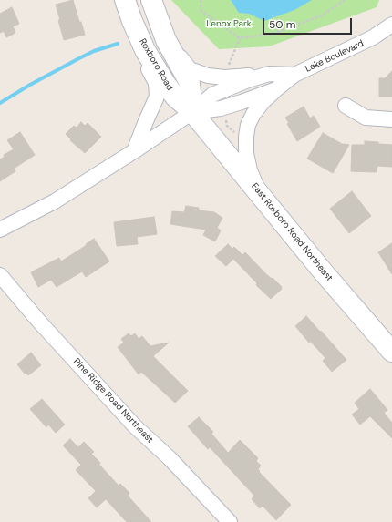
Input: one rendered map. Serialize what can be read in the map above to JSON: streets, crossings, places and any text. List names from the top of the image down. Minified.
{"streets":{"main road":["Roxboro Road","East Roxboro Road Northeast"],"street":["Lake Boulevard","Pine Ridge Road Northeast"]},"crossings":[["Lake Boulevard","Roxboro Road"],["Lake Boulevard","East Roxboro Road Northeast"],["Roxboro Road","East Roxboro Road Northeast"]],"parks":["Lenox Park"],"scale_bar":"50 m"}
